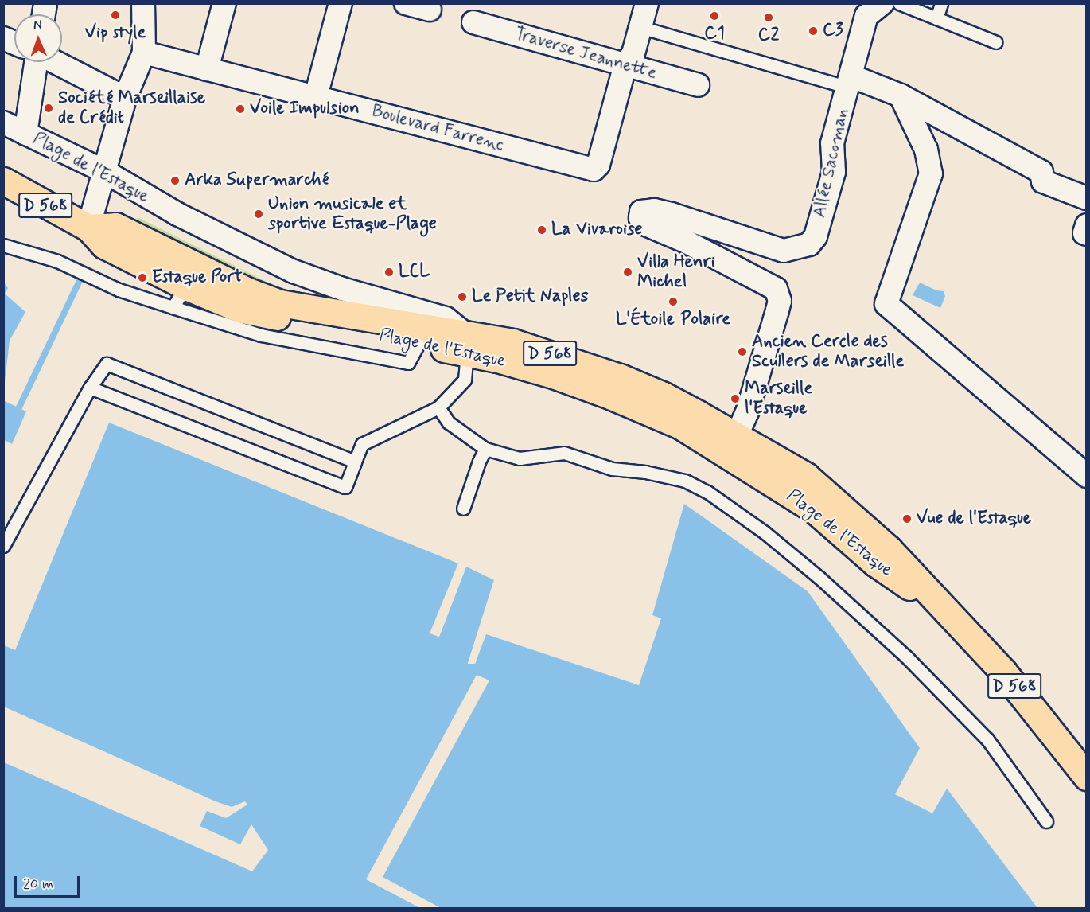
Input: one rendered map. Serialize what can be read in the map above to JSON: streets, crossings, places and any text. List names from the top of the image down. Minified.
{"streets":{"main road":["Plage de l'Estaque","D 568"],"street":["Traverse Jeannette","Boulevard Farrenc","Allée Sacoman"]},"crossings":[["Traverse Jeannette","Boulevard Farrenc"],["Allée Sacoman","Plage de l'Estaque"]],"places":["Vip style","C1","C2","C3","Société Marseillaise de Crédit","Voile Impulsion","Arka Supermarché","Union musicale et sportive Estaque-Plage","La Vivaroise","LCL","Villa Henri Michel","Estaque Port","Le Petit Naples","L'Étoile Polaire","Ancien Cercle des Scullers de Marseille","Marseille l'Estaque","Vue de l'Estaque"],"scale_bar":"20 m","north":"top"}
